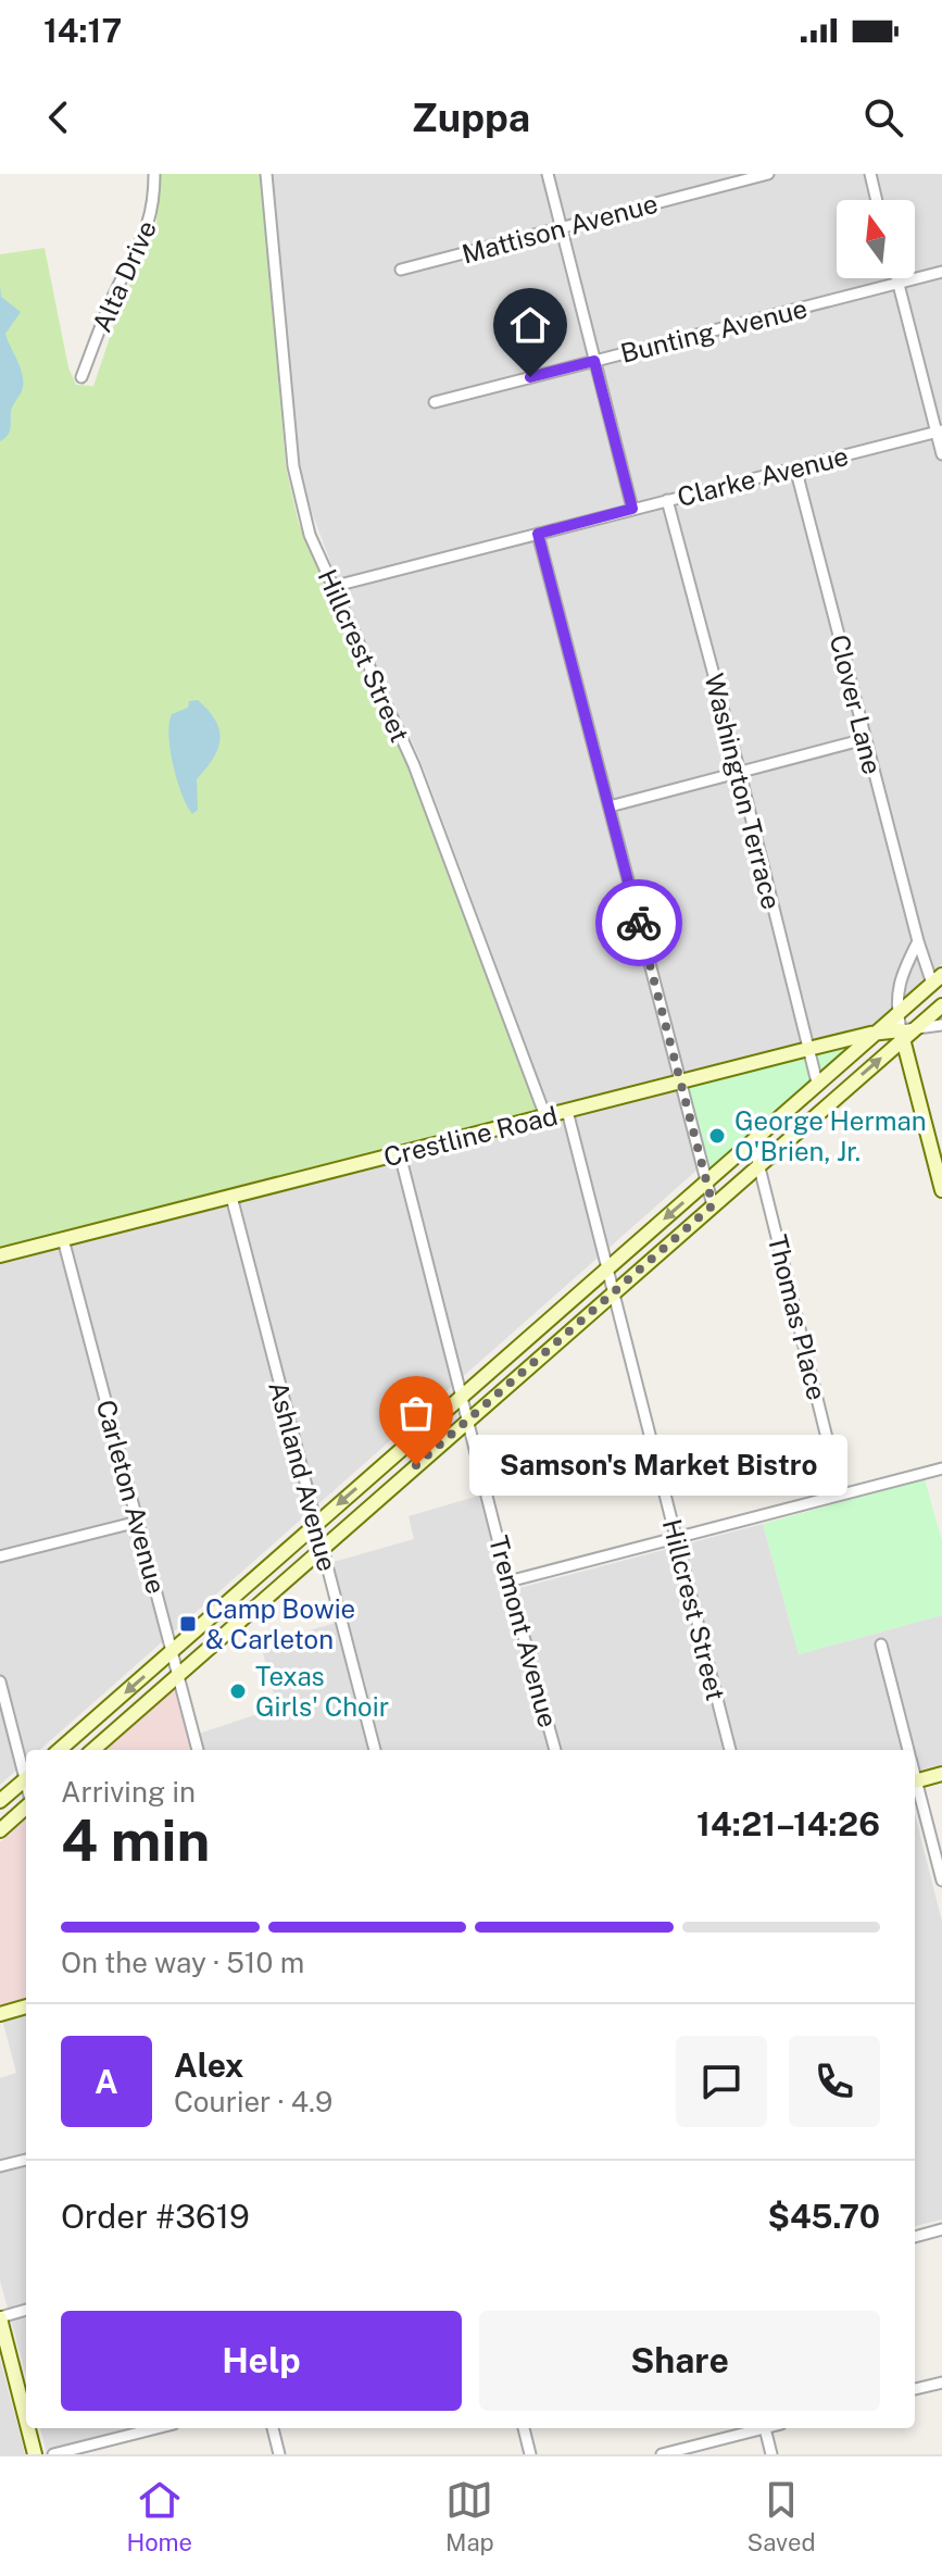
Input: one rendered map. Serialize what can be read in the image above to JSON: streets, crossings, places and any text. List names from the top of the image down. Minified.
{"streets":{"main road":["Crestline Road"],"street":["Mattison Avenue","Alta Drive","Bunting Avenue","Clarke Avenue","Hillcrest Street","Clover Lane","Washington Terrace","Thomas Place","Ashland Avenue","Carleton Avenue","Tremont Avenue"]},"crossings":[["Clarke Avenue","Hillcrest Street"],["Clarke Avenue","Clover Lane"],["Clarke Avenue","Washington Terrace"],["Hillcrest Street","Crestline Road"],["Washington Terrace","Crestline Road"],["Crestline Road","Ashland Avenue"],["Crestline Road","Carleton Avenue"],["Crestline Road","Tremont Avenue"]],"places":{"other":["George Herman O'Brien, Jr.","Samson's Market Bistro","Texas Girls' Choir"],"transit":["Camp Bowie & Carleton"]},"north":"top","page":{"status":"14:17","header":"Zuppa","bubble":"Samson's Market Bistro","heading":["4 min","Arriving in","14:21–14:26"],"panel":["Alex","Courier · 4.9","Order #3619","$45.70"],"bar":"On the way · 510 m","round":"A","buttons":["Help","Share"],"tabs":["Home","Map","Saved"]}}
